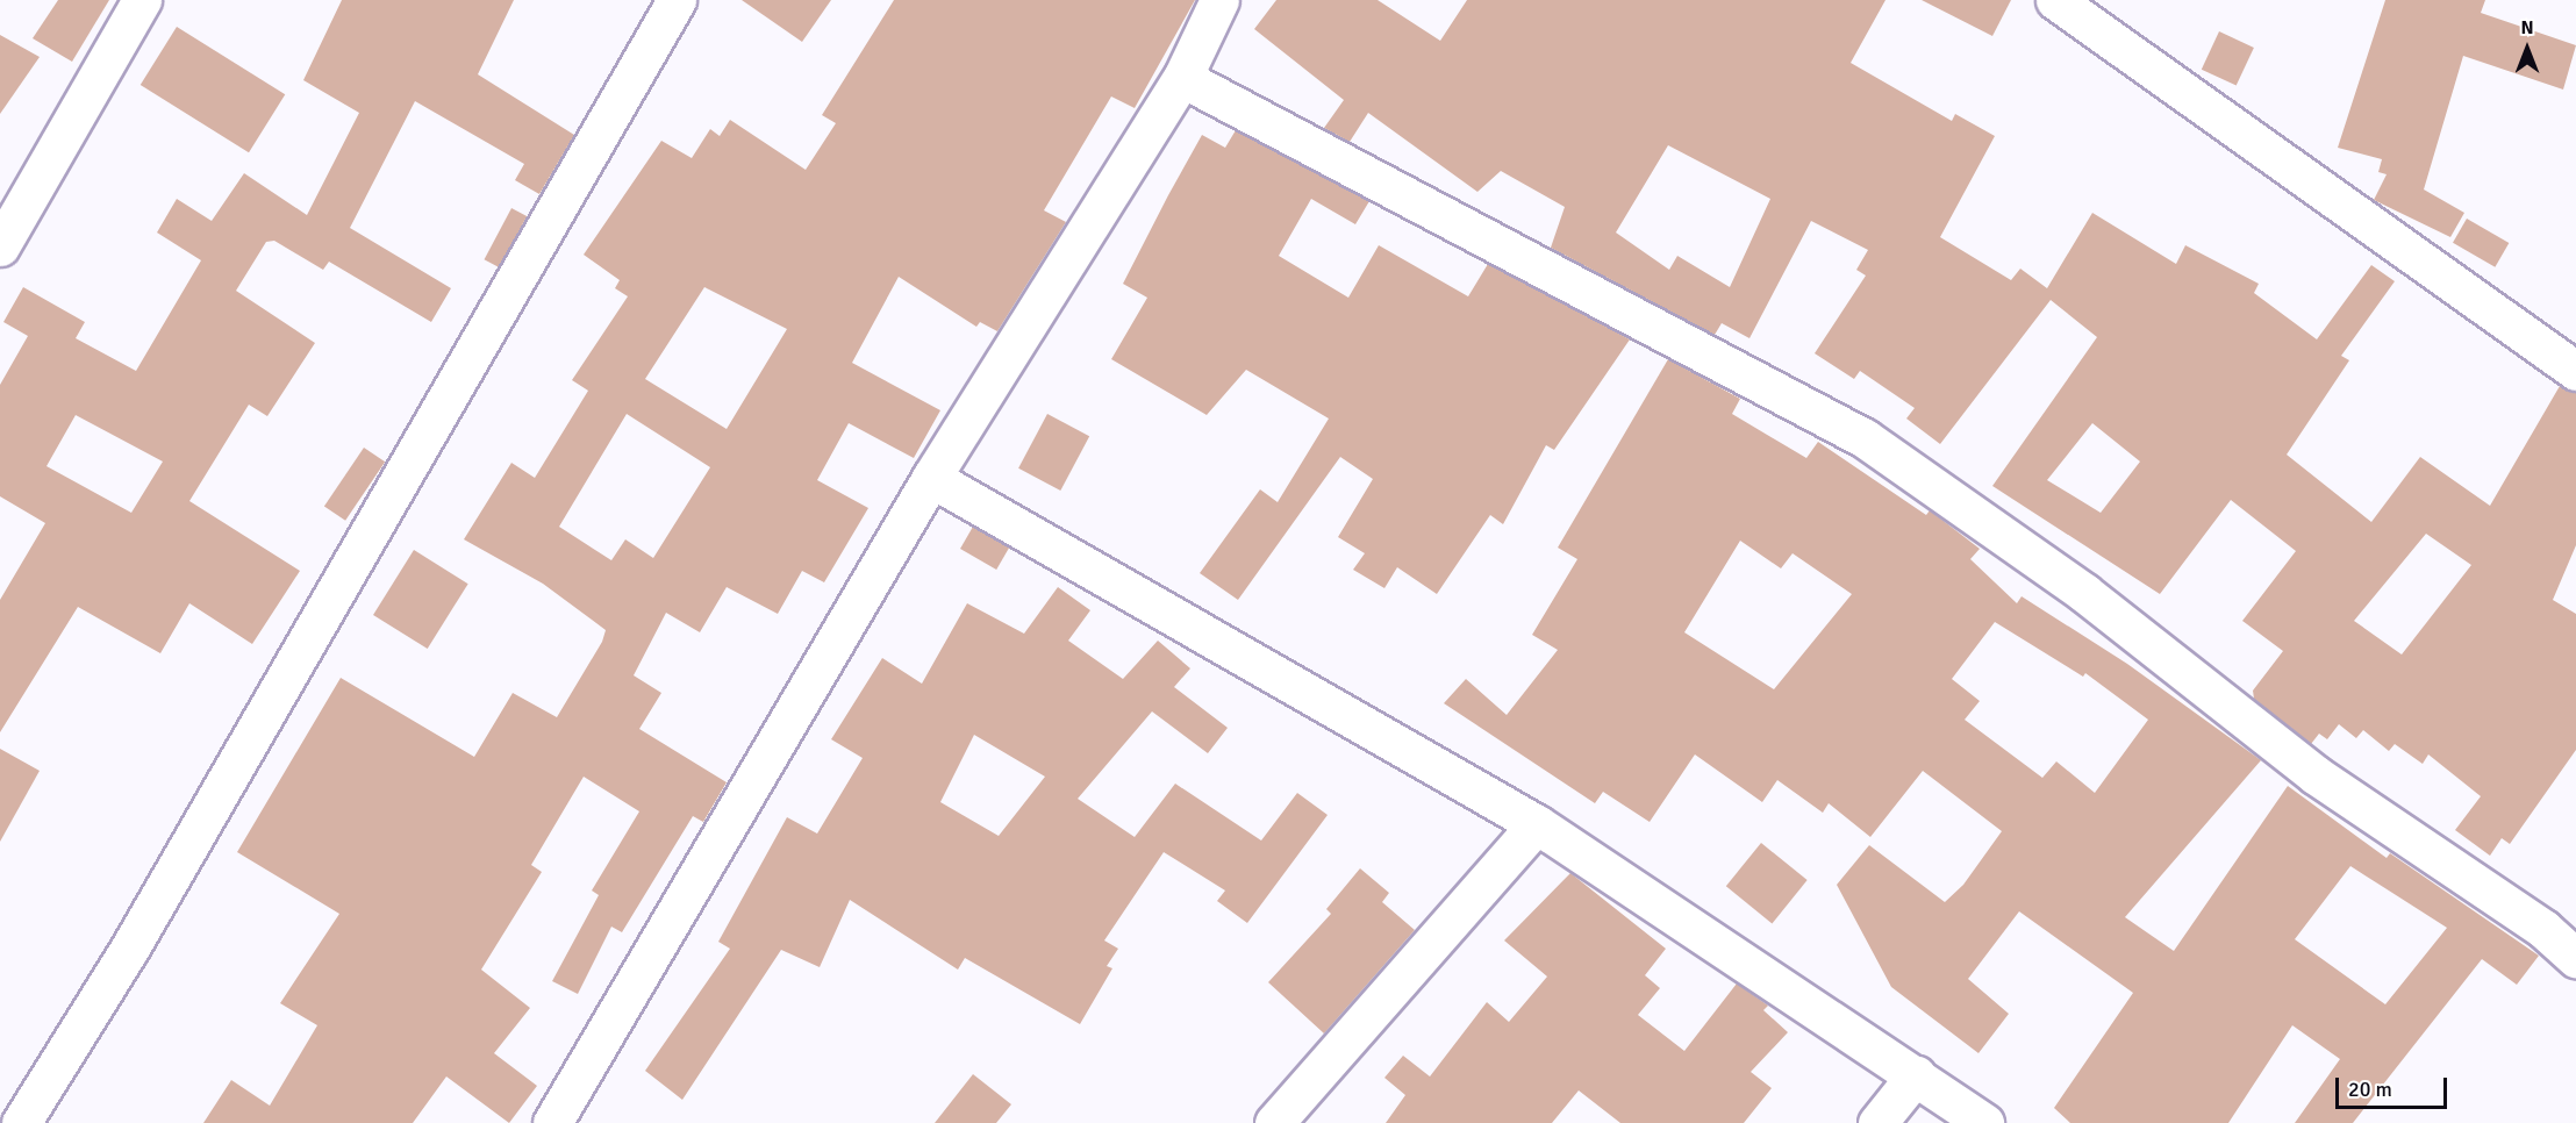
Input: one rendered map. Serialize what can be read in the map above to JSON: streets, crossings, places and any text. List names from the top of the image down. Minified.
{"scale_bar":"20 m","north":"top"}
